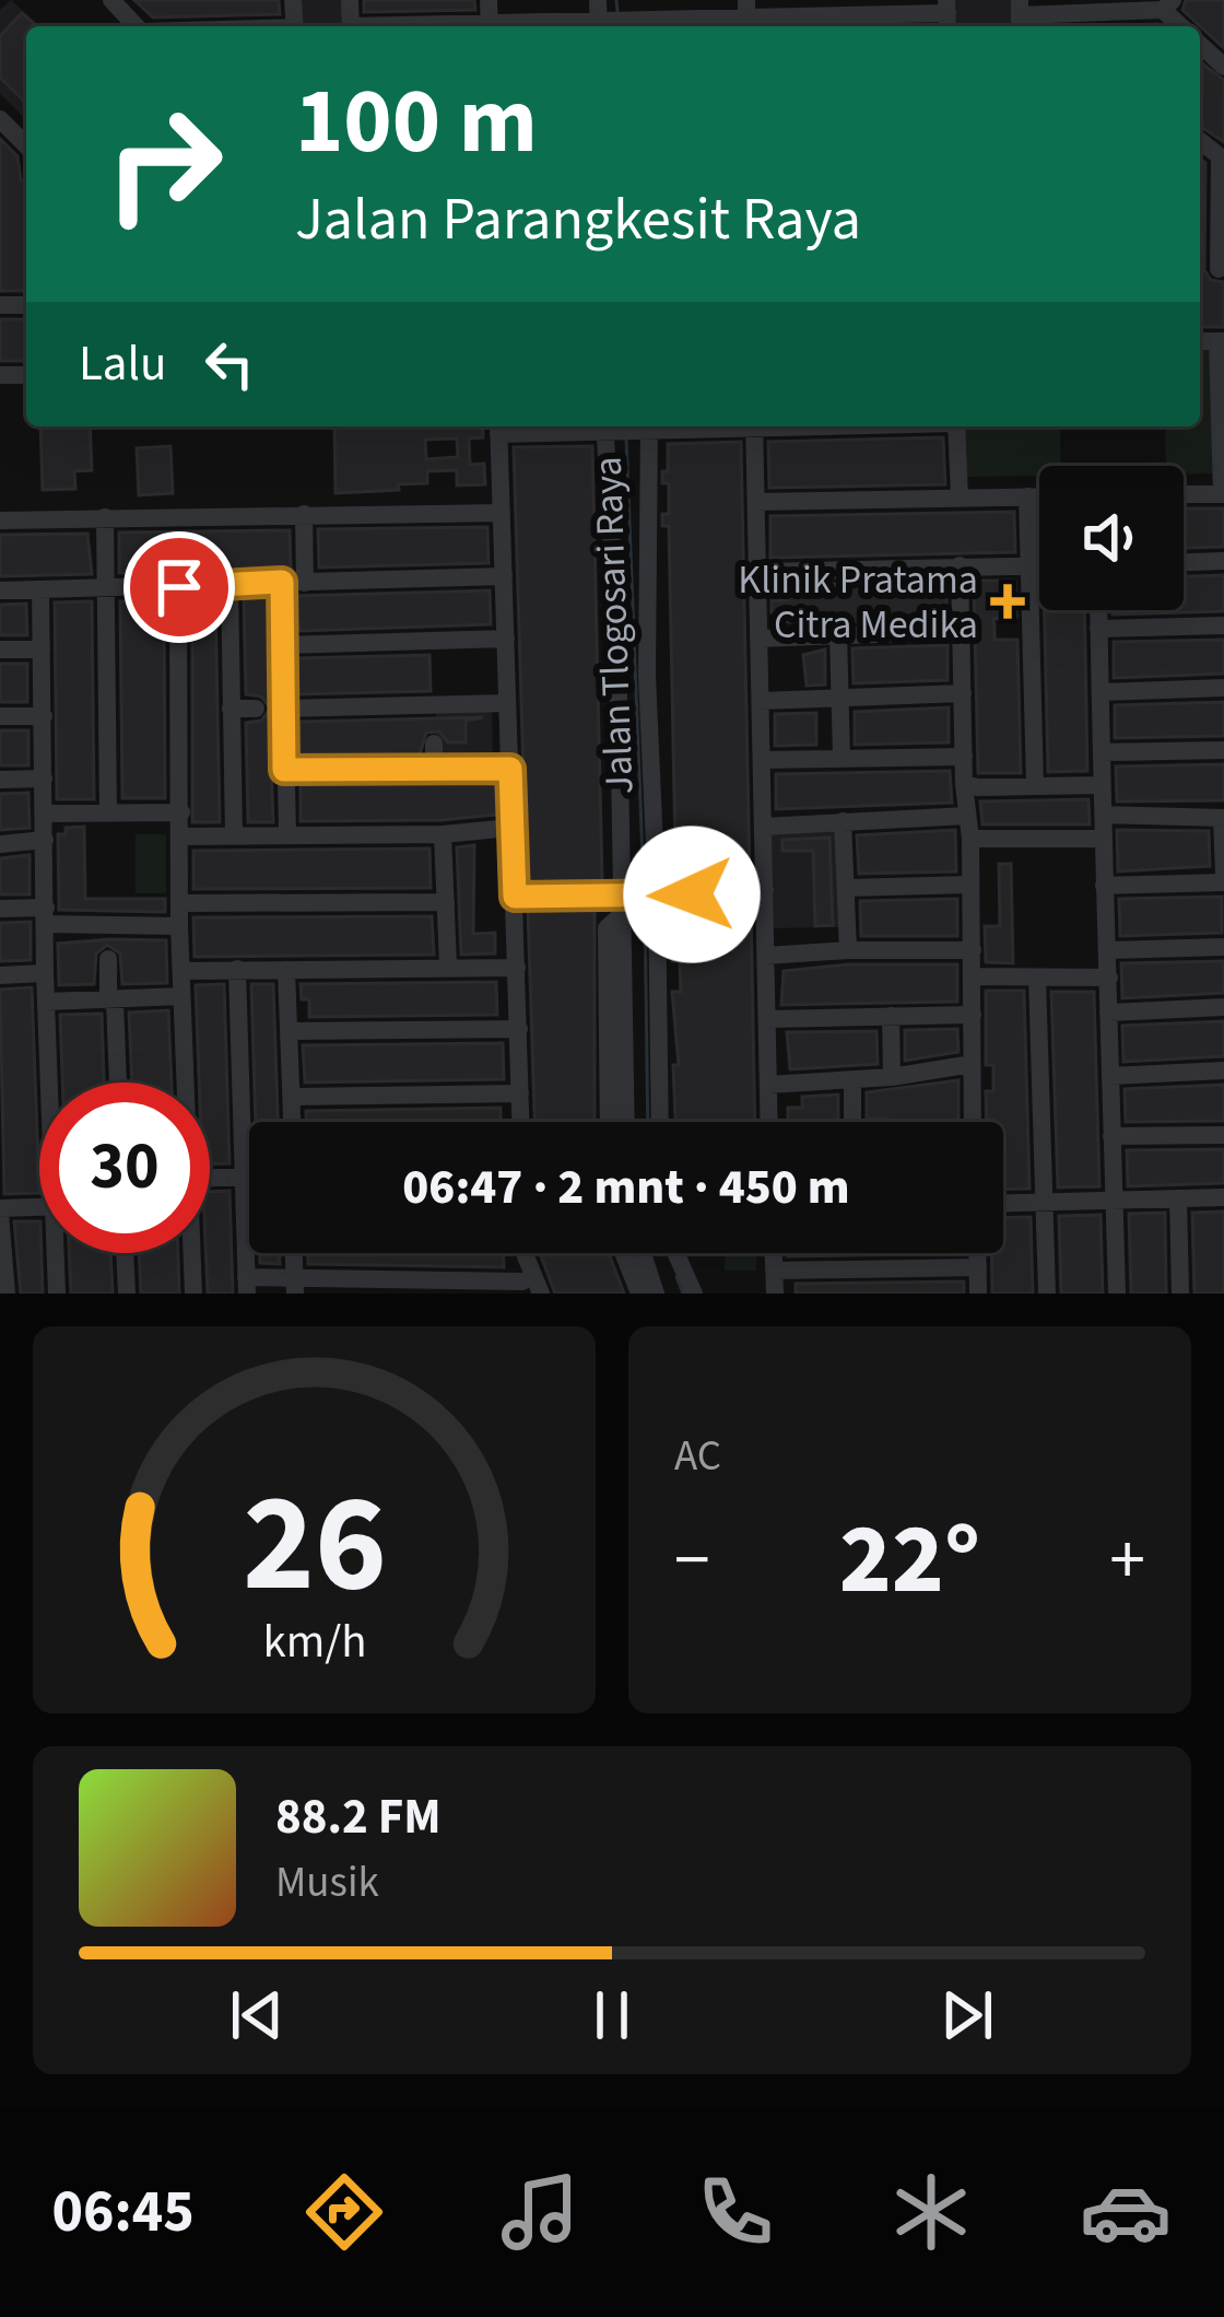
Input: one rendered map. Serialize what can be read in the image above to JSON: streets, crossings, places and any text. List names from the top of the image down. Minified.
{"streets":{"street":["Jalan Tlogosari Raya"]},"places":{"health":["Klinik Pratama Citra Medika"]},"page":{"turn":["100 m","Jalan Parangkesit Raya"],"then":"Lalu","limit":"30","trip":"06:47 · 2 mnt · 450 m","tile":"AC","heat":["−","22°","+"],"song":["88.2 FM","Musik"],"tabs":"06:45","gauge":["26","km/h"]}}
